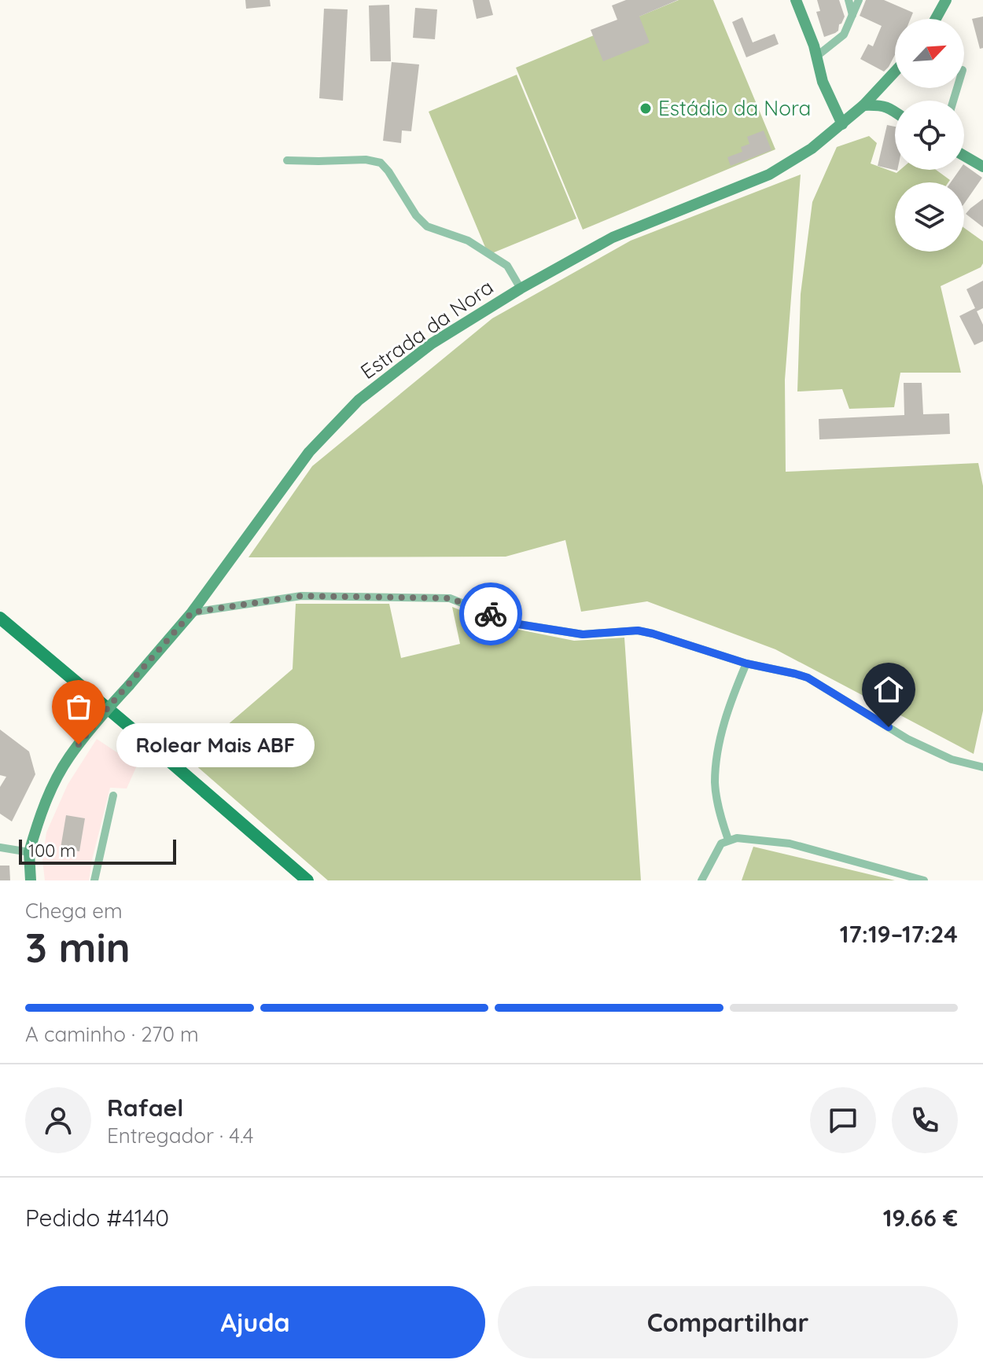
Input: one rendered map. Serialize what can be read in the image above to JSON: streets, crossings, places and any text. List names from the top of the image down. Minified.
{"streets":{"street":["Estrada da Nora"]},"places":["Estádio da Nora","Rolear Mais ABF"],"scale_bar":"100 m","north":"top right","page":{"bubble":"Rolear Mais ABF","scale":"100 m","heading":["3 min","Chega em","17:19–17:24"],"panel":["Rafael","Entregador · 4.4","Pedido #4140","19.66 €"],"bar":"A caminho · 270 m","buttons":["Ajuda","Compartilhar"]}}
